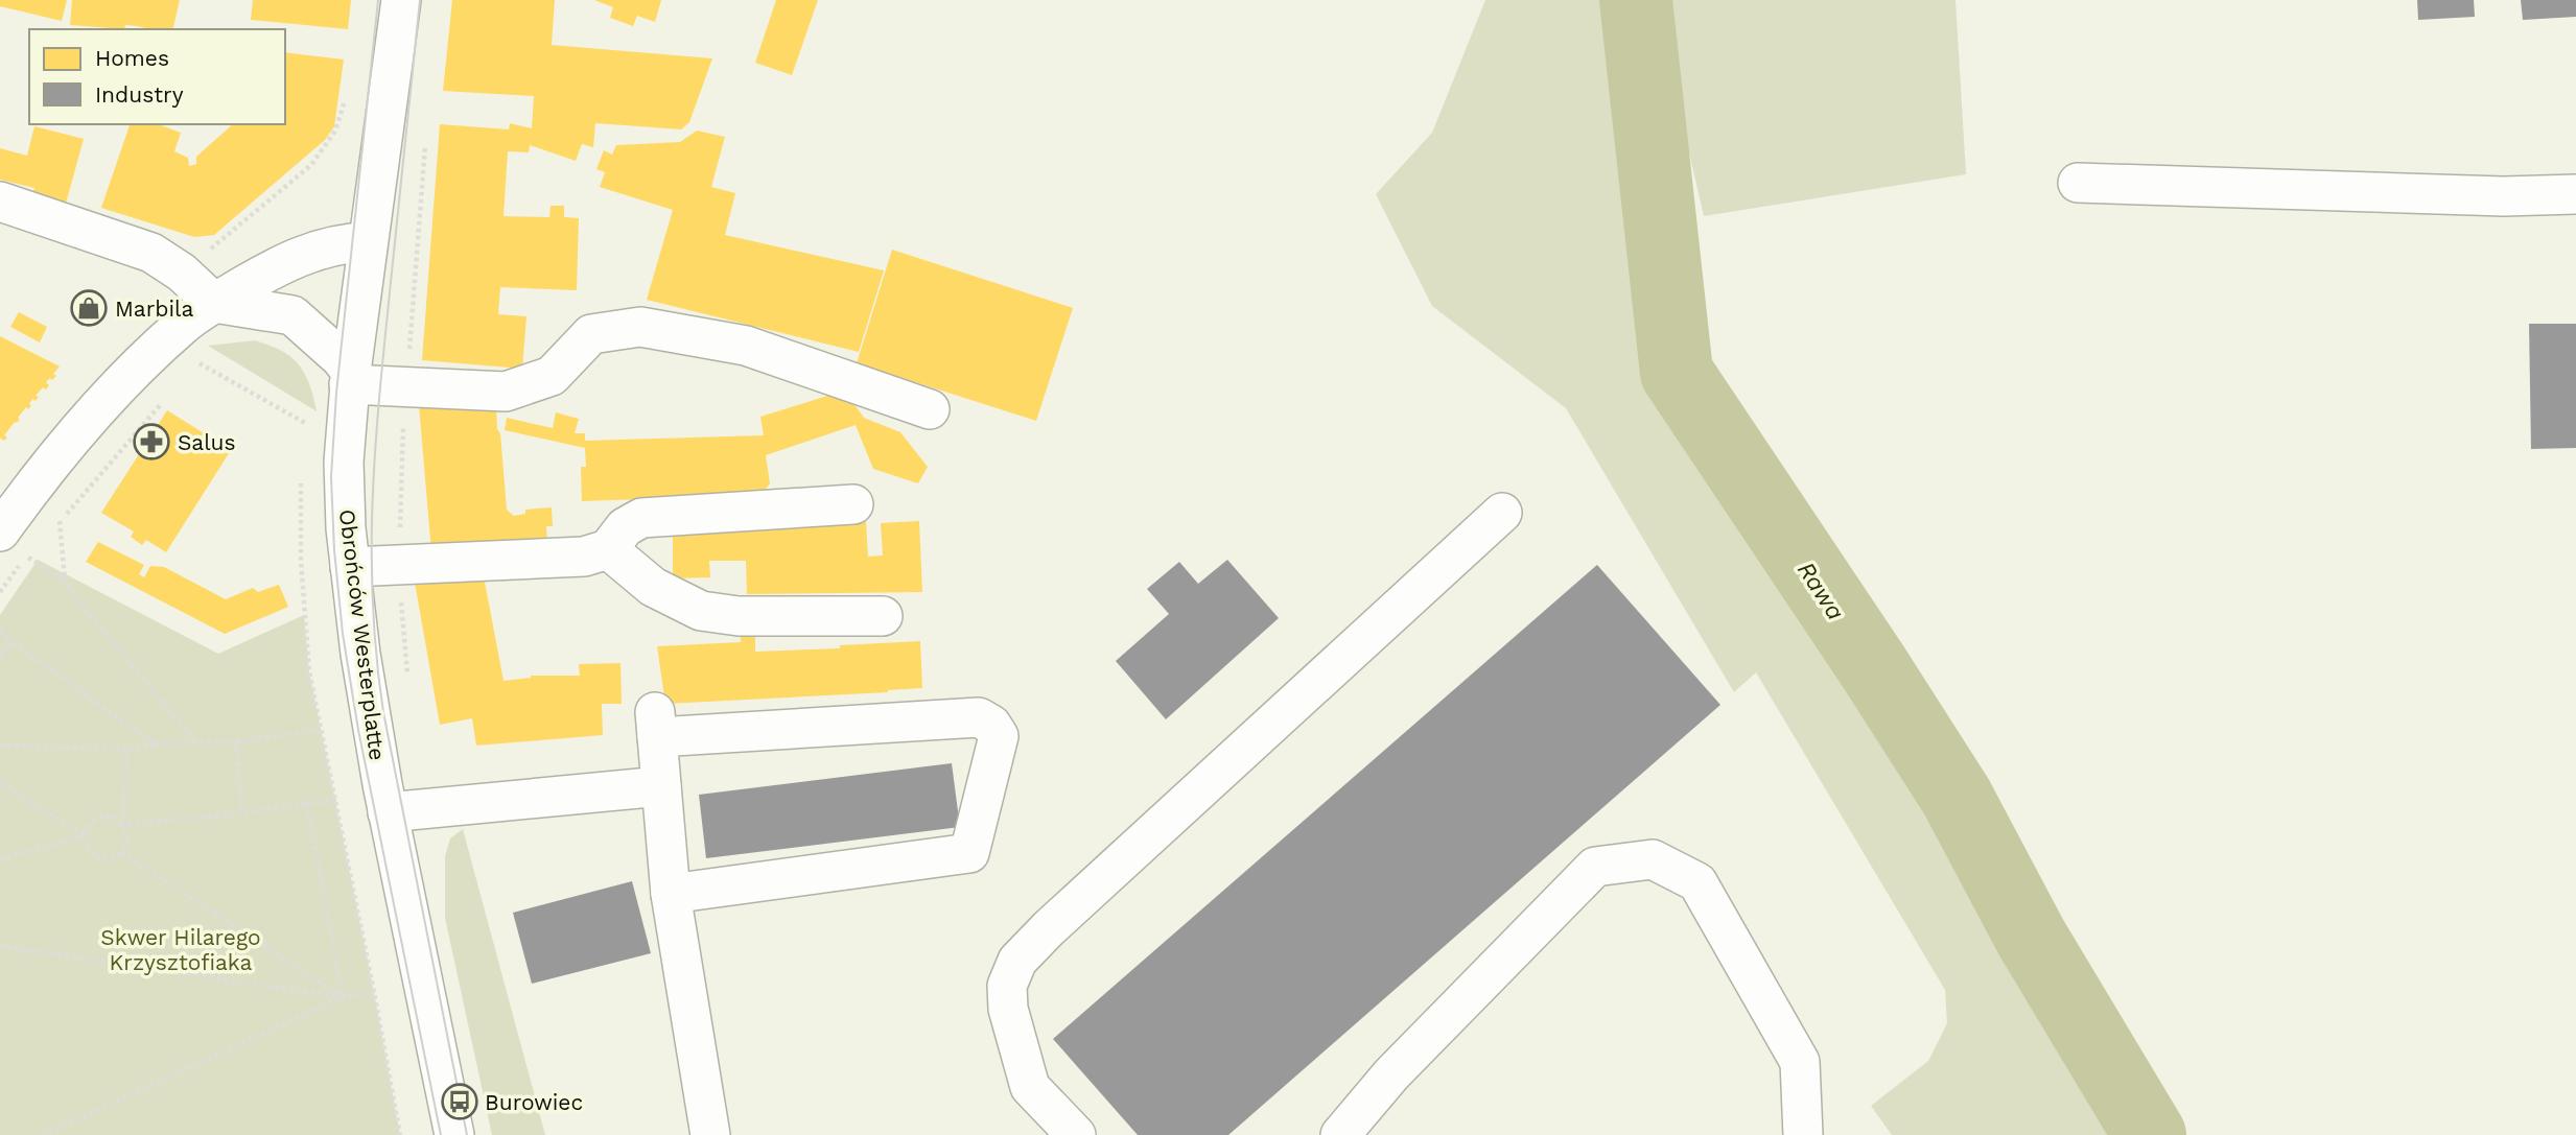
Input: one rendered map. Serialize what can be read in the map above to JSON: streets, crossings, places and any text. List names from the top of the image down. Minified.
{"streets":{"street":["Obrońców Westerplatte"]},"water":["Rawa"],"parks":["Skwer Hilarego Krzysztofiaka"],"places":{"shop":["Marbila"],"pharmacy":["Salus"],"bus stop":["Burowiec"]},"legend":["Homes","Industry"]}
